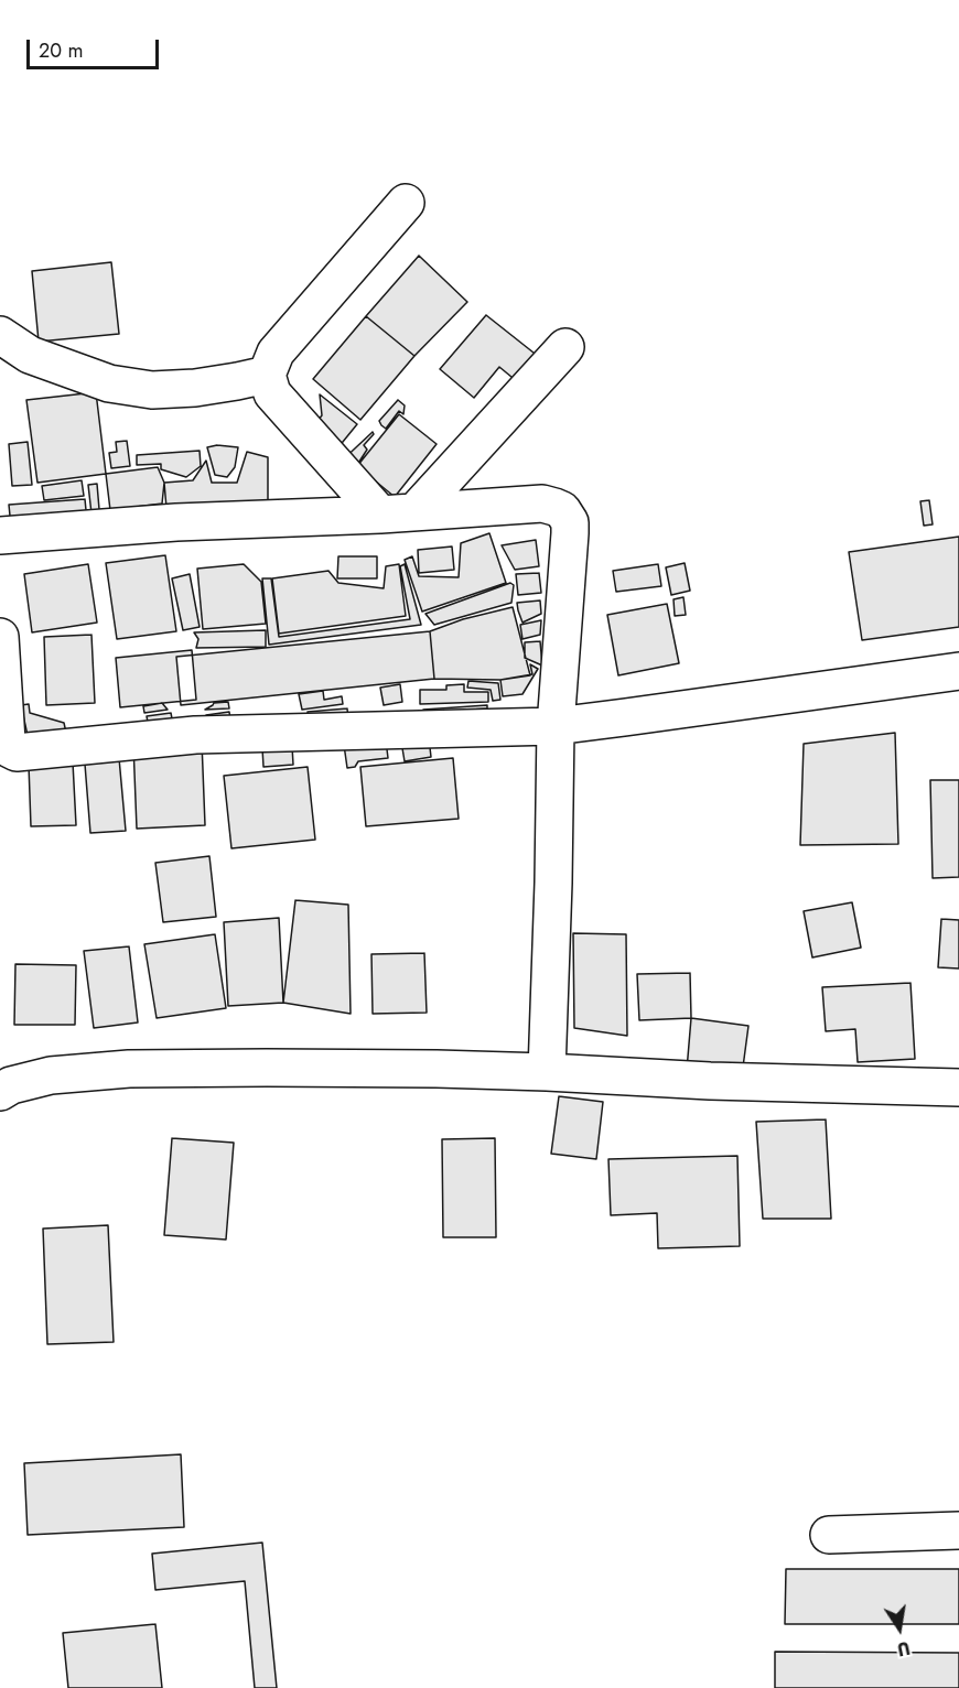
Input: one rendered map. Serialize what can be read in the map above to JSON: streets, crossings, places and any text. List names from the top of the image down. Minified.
{"scale_bar":"20 m","north":"bottom"}
